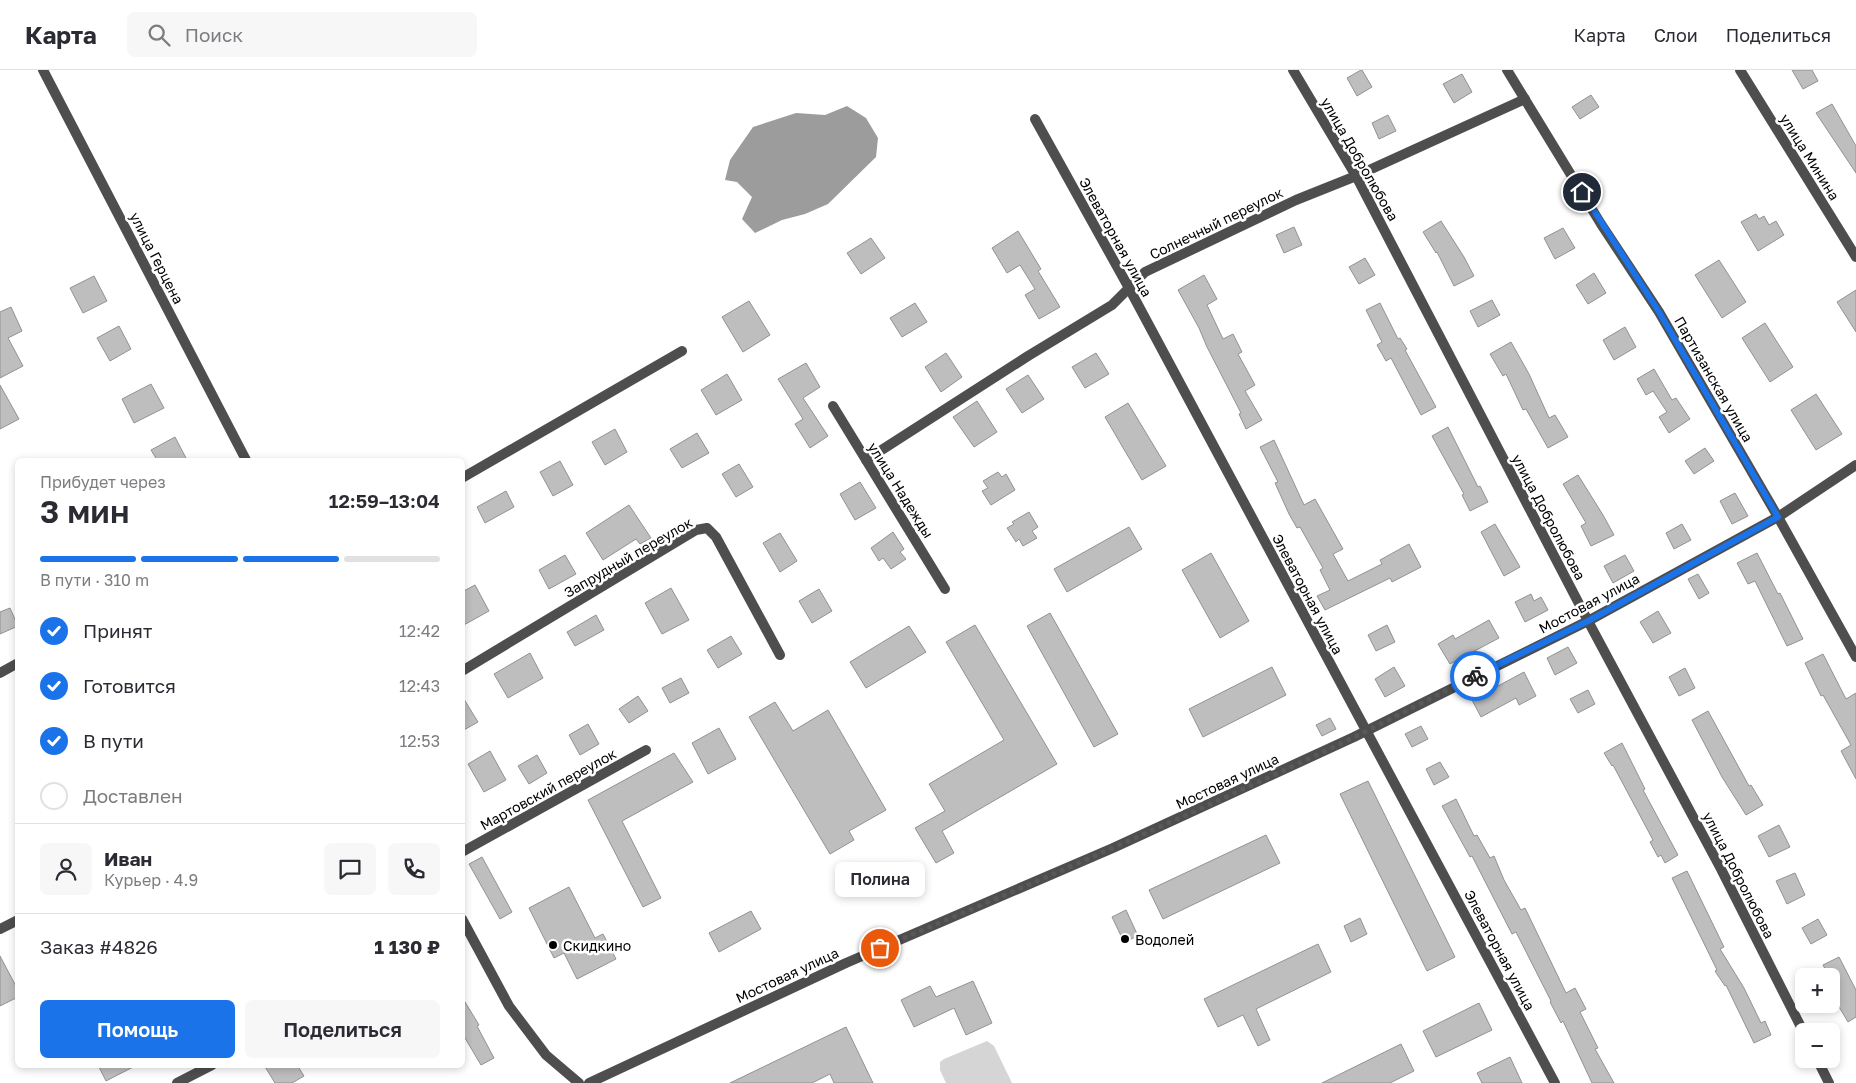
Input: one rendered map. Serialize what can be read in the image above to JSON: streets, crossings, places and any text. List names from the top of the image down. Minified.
{"streets":{"street":["улица Минина","улица Добролюбова","Солнечный переулок","Элеваторная улица","улица Герцена","Партизанская улица","улица Надежды","Запрудный переулок","Мостовая улица","Мартовский переулок"]},"crossings":[["улица Добролюбова","Солнечный переулок"],["улица Добролюбова","Мостовая улица"],["Солнечный переулок","Элеваторная улица"],["Солнечный переулок","Партизанская улица"],["Солнечный переулок","улица Надежды"],["Элеваторная улица","Мостовая улица"],["Партизанская улица","Мостовая улица"]],"places":["Водолей","Скидкино","Полина"],"page":{"header":"Карта","search":"Поиск","nav":["Карта","Слои","Поделиться"],"heading":["3 мин","Прибудет через","12:59–13:04"],"panel":["Иван","Курьер · 4.9","Заказ #4826","1 130 ₽"],"bar":"В пути · 310 m","list":[["Принят","12:42"],["Готовится","12:43"],["В пути","12:53"],"Доставлен"],"bubble":"Полина","map_buttons":["+","−"],"buttons":["Помощь","Поделиться"]}}
